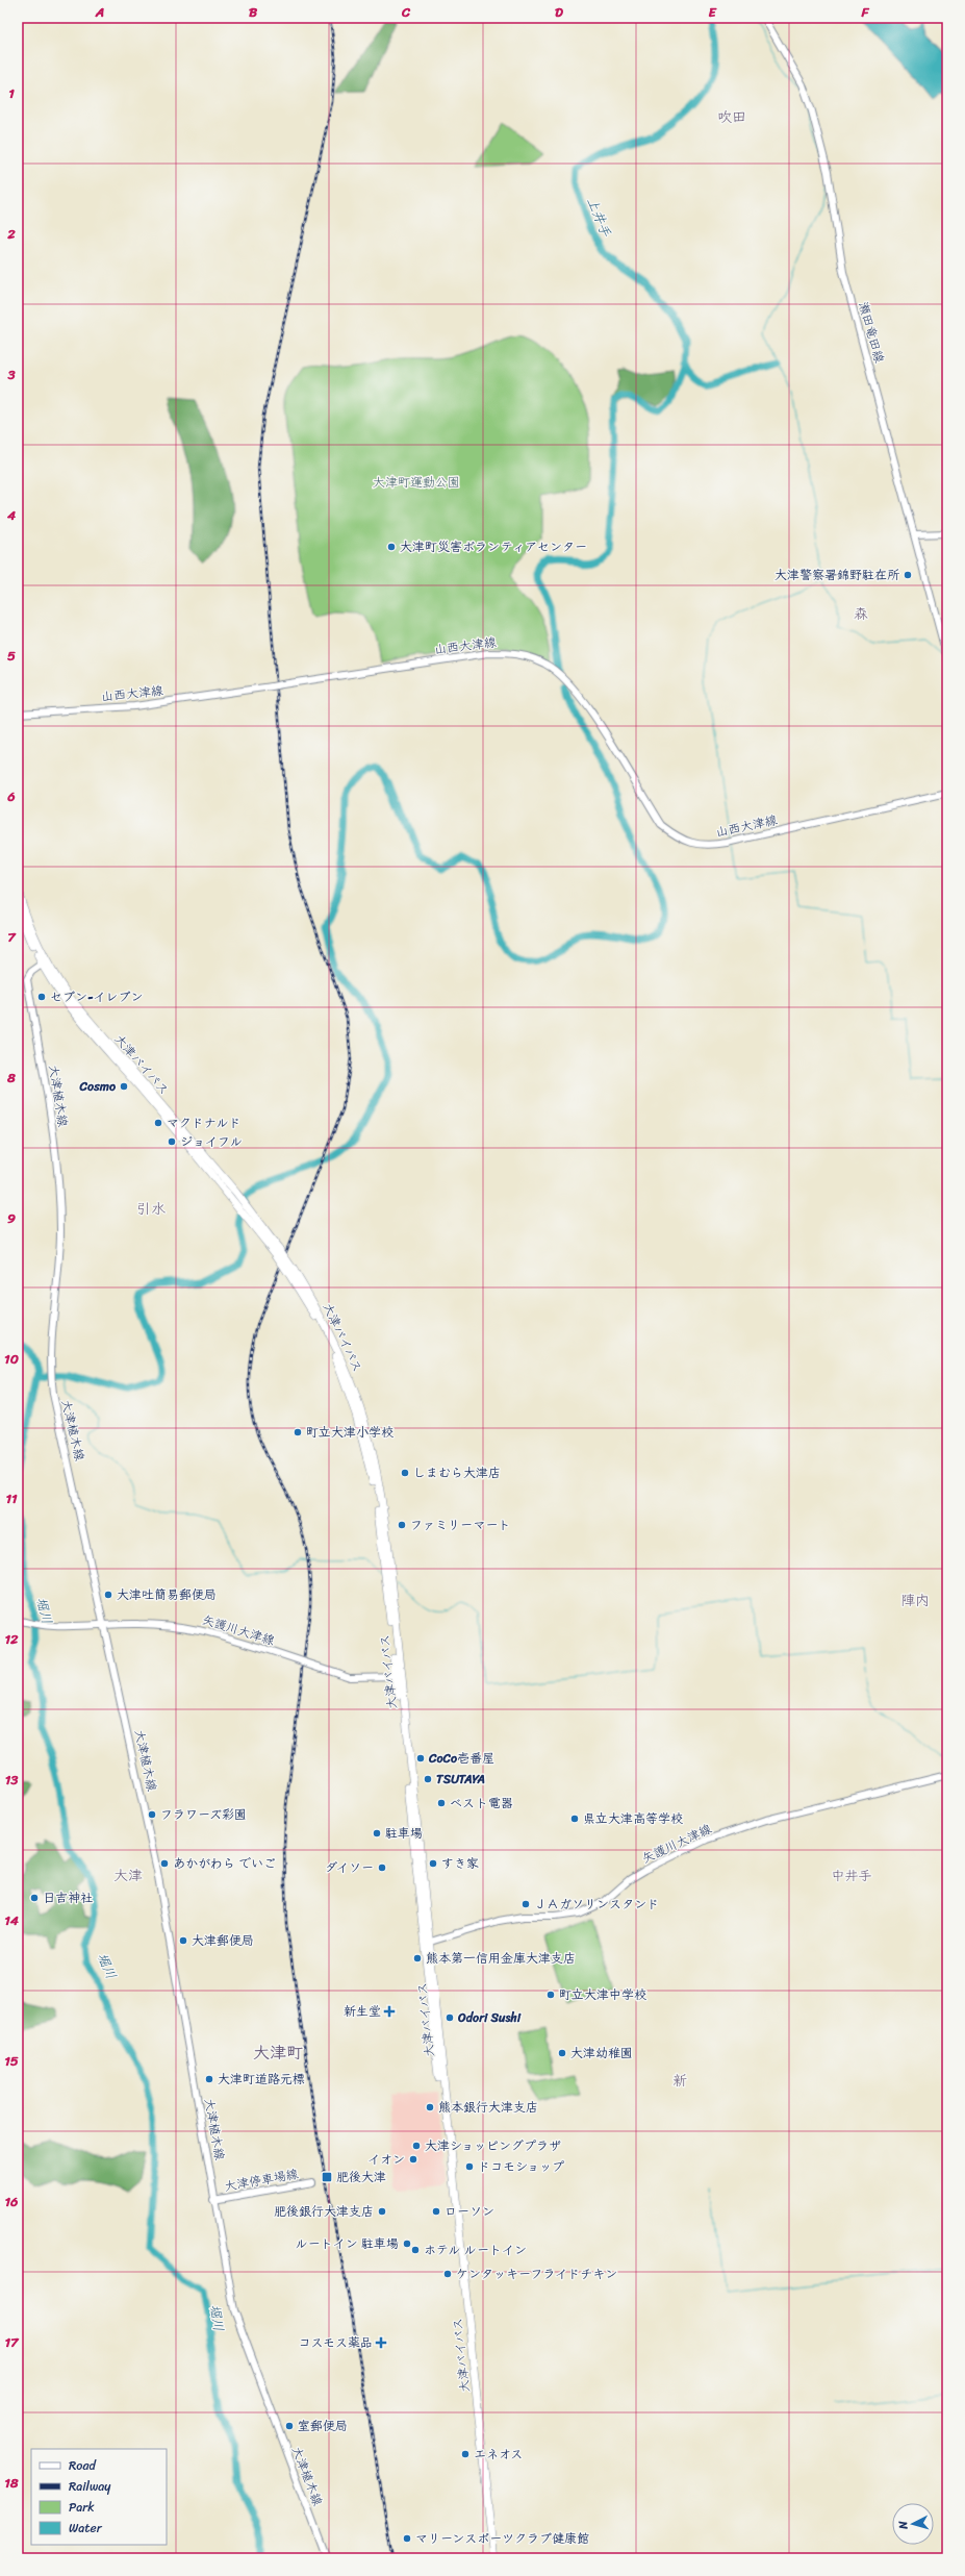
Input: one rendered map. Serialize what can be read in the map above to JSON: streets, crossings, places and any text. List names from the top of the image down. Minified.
{"streets":{"highway":["大津バイパス"],"main road":["瀬田竜田線","山西大津線","大津植木線","矢護川大津線","大津停車場線"]},"crossings":[["大津バイパス","大津植木線"],["大津バイパス","矢護川大津線"],["大津植木線","矢護川大津線"],["大津植木線","大津停車場線"]],"districts":["吹田","森","引水","陣内","大津","中井手","大津町","新"],"water":["上井手","堀川"],"parks":["大津町運動公園"],"places":{"other":["大津町災害ボランティアセンター","大津警察署錦野駐在所","セブン-イレブン","Cosmo","マクドナルド","ジョイフル","町立大津小学校","しまむら大津店","ファミリーマート","大津吐簡易郵便局","CoCo壱番屋","TSUTAYA","ベスト電器","フラワーズ彩園","県立大津高等学校","駐車場","あかがわら でいご","すき家","ダイソー","日吉神社","ＪＡガソリンスタンド","大津郵便局","熊本第一信用金庫大津支店","町立大津中学校","Odori Sushi","大津幼稚園","大津町道路元標","熊本銀行大津支店","大津ショッピングプラザ","イオン","ドコモショップ","肥後銀行大津支店","ローソン","ルートイン 駐車場","ホテル ルートイン","ケンタッキーフライドチキン","室郵便局","エネオス","マリーンスポーツクラブ健康館"],"health":["新生堂","コスモス薬品"],"transit":["肥後大津"]},"legend":["Road","Railway","Park","Water"],"north":"left","grid":{"columns":["A","B","C","D","E","F"],"rows":["1","2","3","4","5","6","7","8","9","10","11","12","13","14","15","16","17","18"]}}
